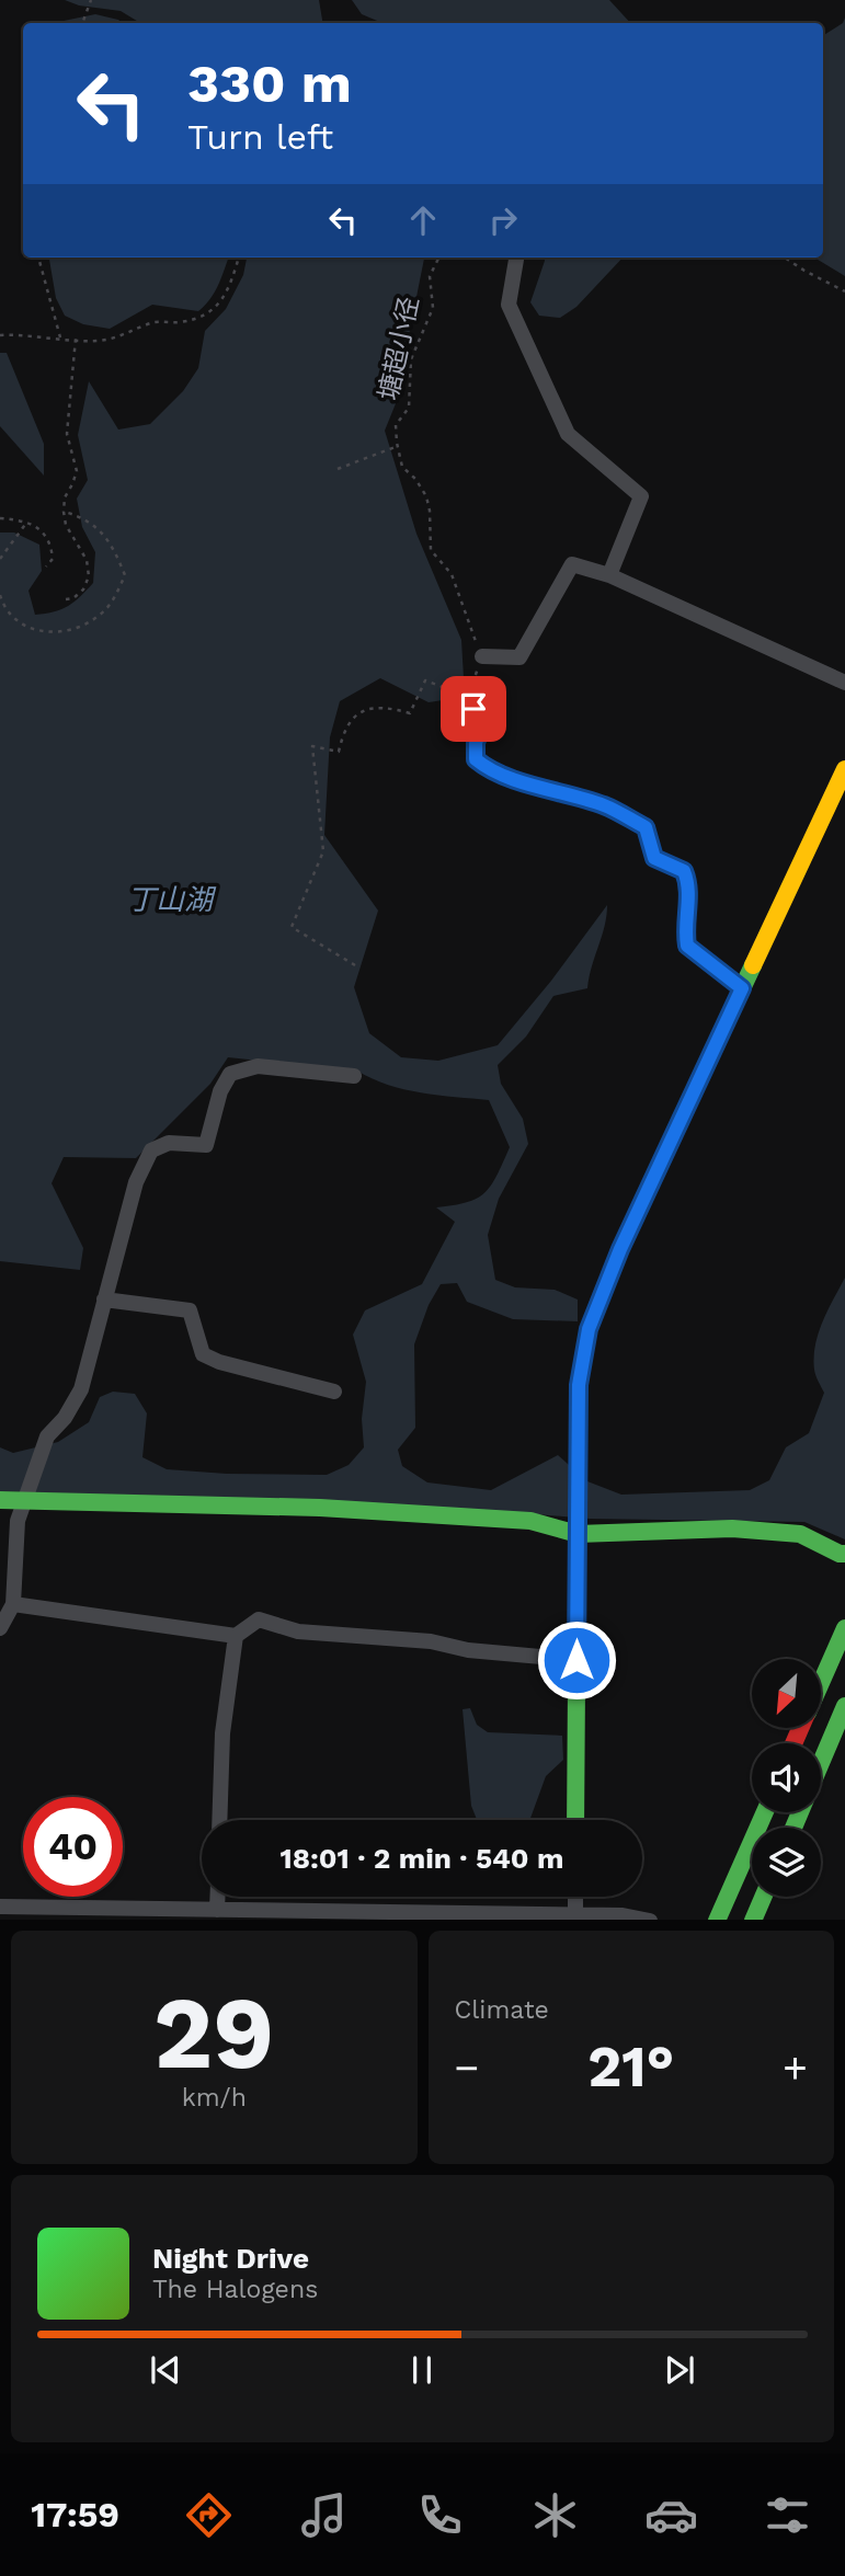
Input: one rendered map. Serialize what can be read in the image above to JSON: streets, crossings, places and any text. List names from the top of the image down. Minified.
{"streets":{"path":["塘超小径"]},"water":["丁山湖"],"north":"bottom left","page":{"turn":["330 m","Turn left"],"limit":"40","trip":"18:01 · 2 min · 540 m","tile":[["29","km/h"],"Climate"],"heat":["−","21°","+"],"song":["Night Drive","The Halogens"],"tabs":"17:59"}}
